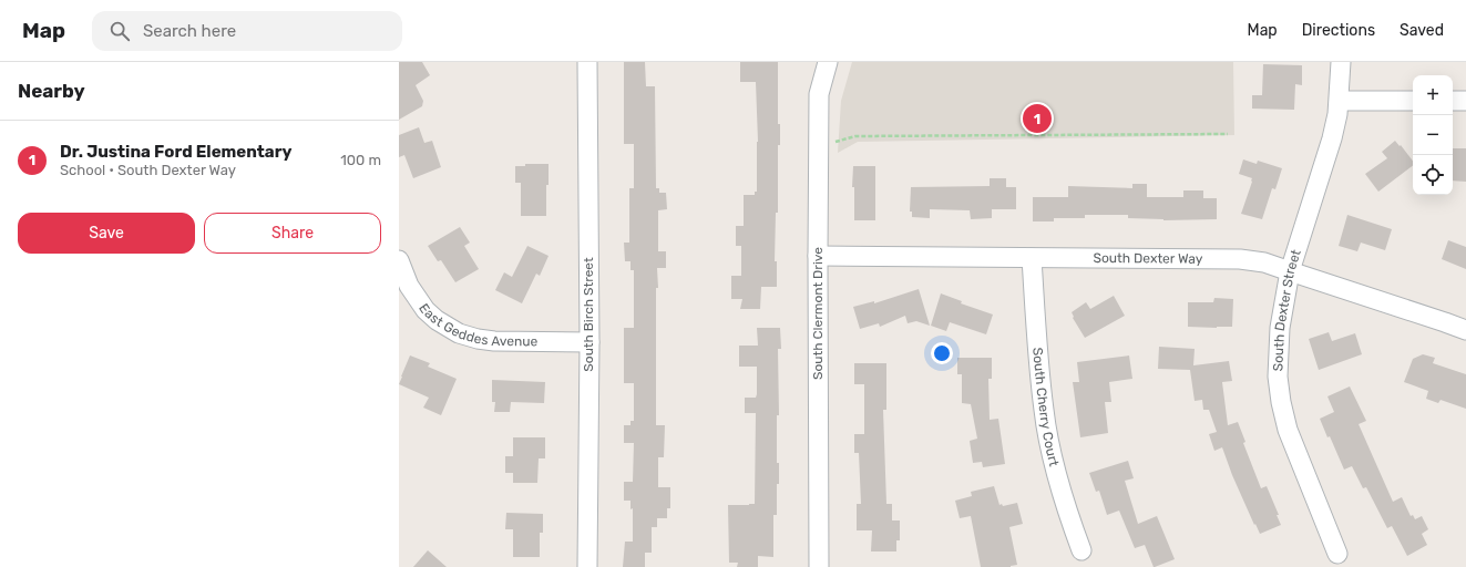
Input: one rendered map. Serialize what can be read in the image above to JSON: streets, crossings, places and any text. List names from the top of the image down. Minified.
{"streets":{"street":["South Dexter Way","South Dexter Street","South Clermont Drive","South Birch Street","East Geddes Avenue","South Cherry Court"]},"crossings":[["South Dexter Way","South Dexter Street"],["South Dexter Way","South Clermont Drive"],["South Dexter Way","South Cherry Court"],["South Birch Street","East Geddes Avenue"]],"page":{"header":"Map","search":"Search here","nav":["Map","Directions","Saved"],"heading":"Nearby","map_buttons":["+","−"],"pins":"1","list":[{"mark":"1","name":"Dr. Justina Ford Elementary","note":"School · South Dexter Way","value":"100 m"}],"buttons":["Save","Share"]}}
